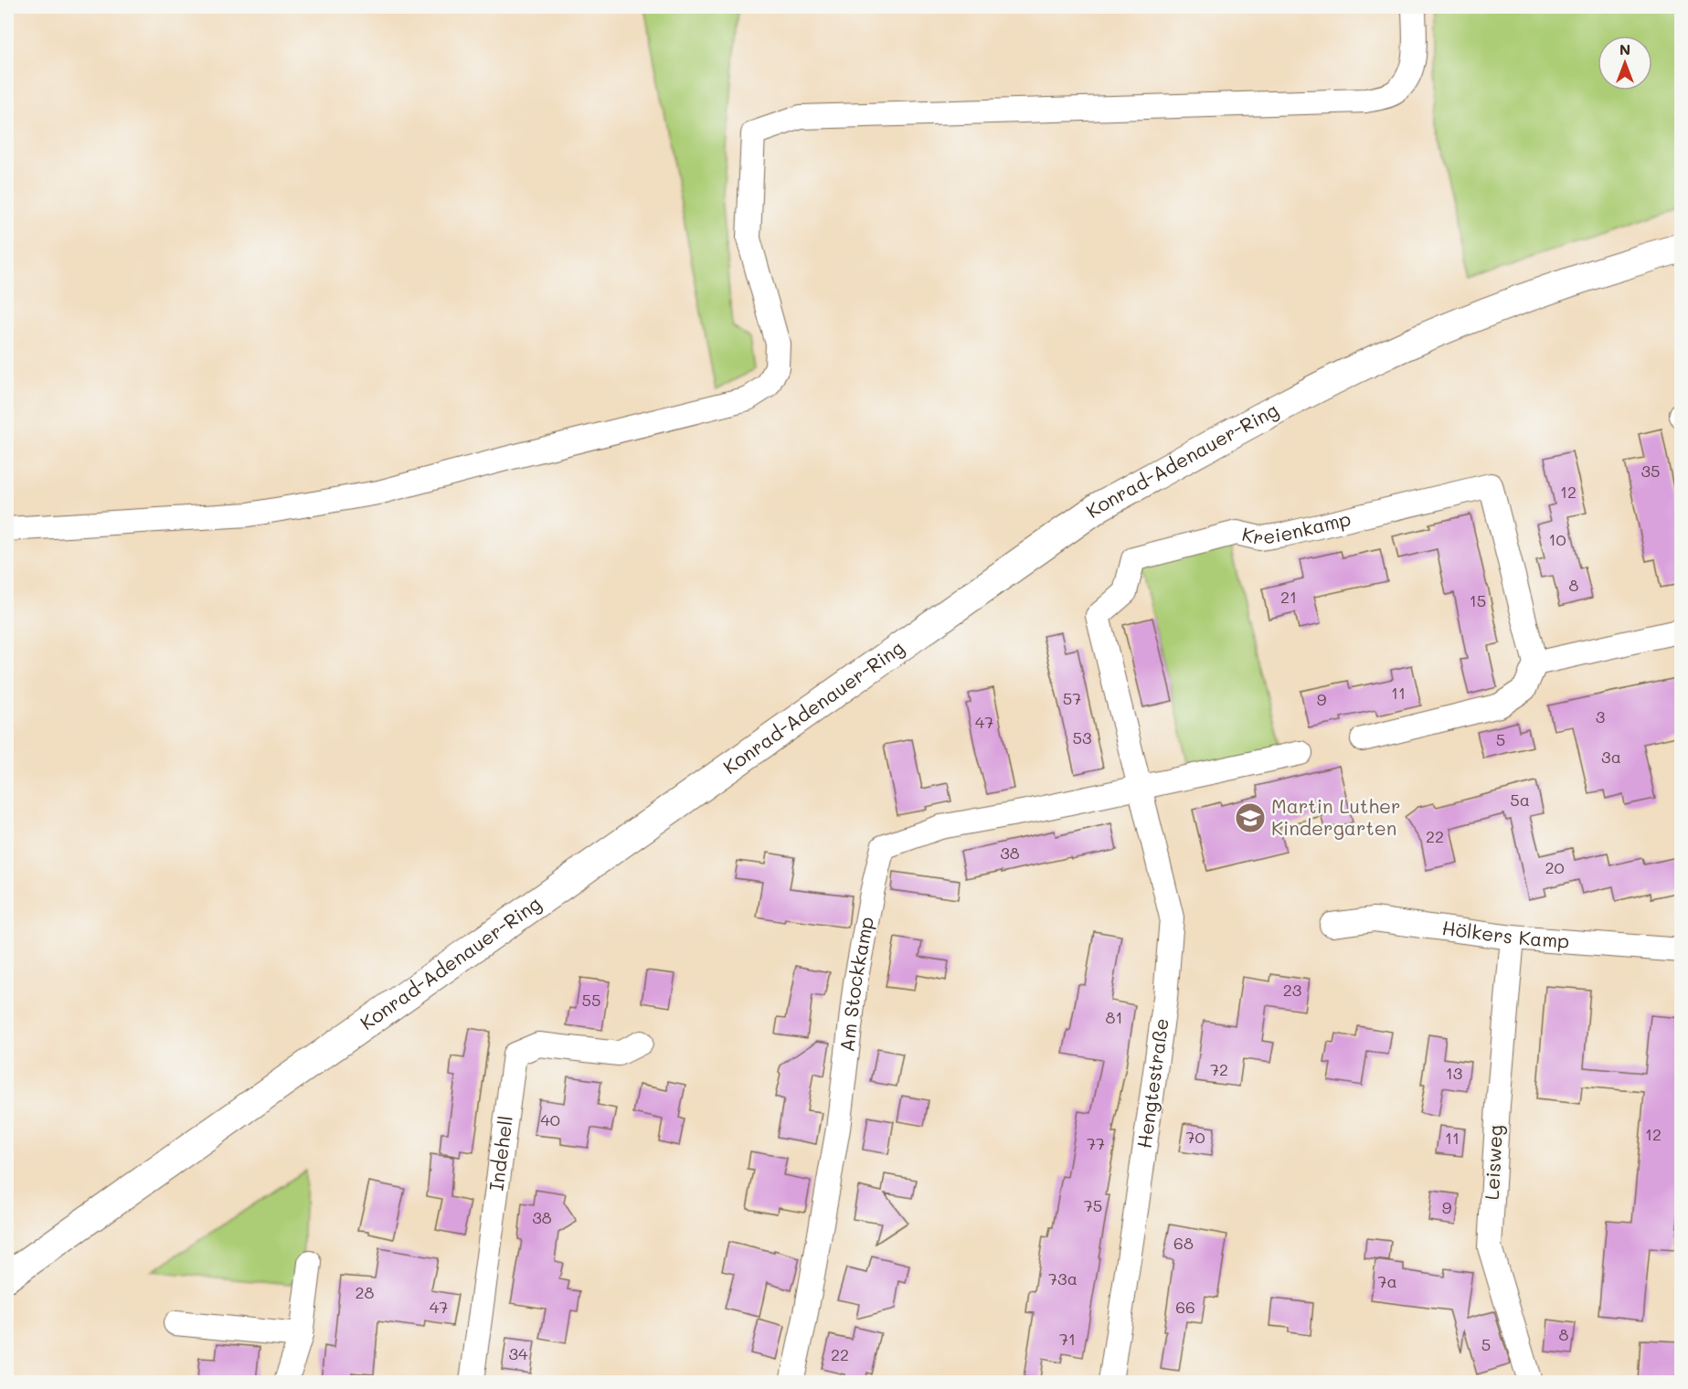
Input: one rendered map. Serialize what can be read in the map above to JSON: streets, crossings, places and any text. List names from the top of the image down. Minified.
{"streets":{"main road":["Konrad-Adenauer-Ring"],"street":["Kreienkamp","Hölkers Kamp","Am Stockkamp","Hengtestraße","Indehell","Leisweg"]},"crossings":[["Kreienkamp","Am Stockkamp"],["Kreienkamp","Hengtestraße"],["Hölkers Kamp","Leisweg"],["Am Stockkamp","Hengtestraße"]],"places":{"school or university":["Martin Luther Kindergarten"]},"house_numbers":["35","12","10","8","21","15","11","57","9","3","47","53","5","3a","5a","22","38","20","23","55","81","72","13","40","12","70","11","77","75","9","38","68","73a","7a","28","47","66","8","71","5","34","22"],"north":"top"}
